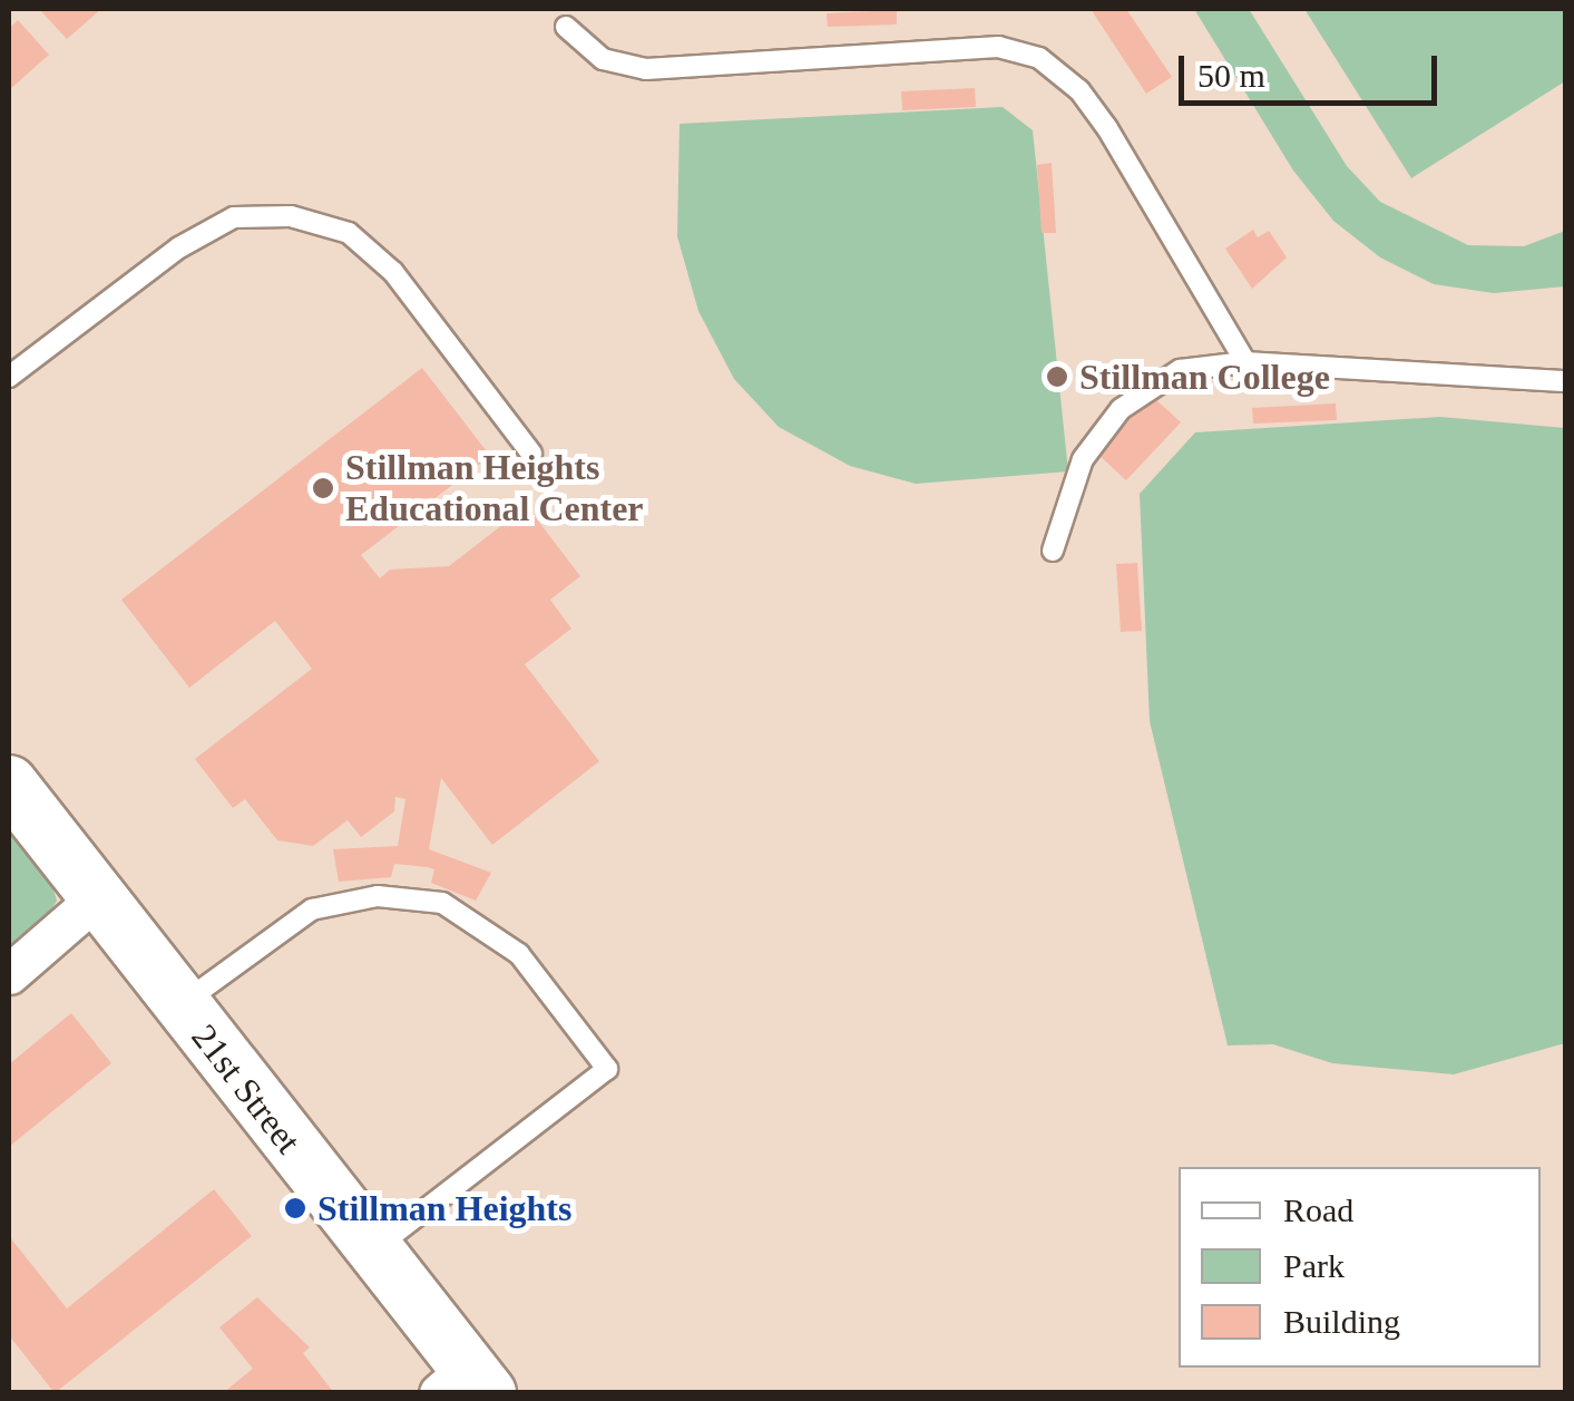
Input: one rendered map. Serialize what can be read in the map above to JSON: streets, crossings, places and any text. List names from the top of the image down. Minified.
{"streets":{"street":["21st Street"]},"places":["Stillman College","Stillman Heights Educational Center","Stillman Heights"],"legend":["Road","Park","Building"],"scale_bar":"50 m"}
